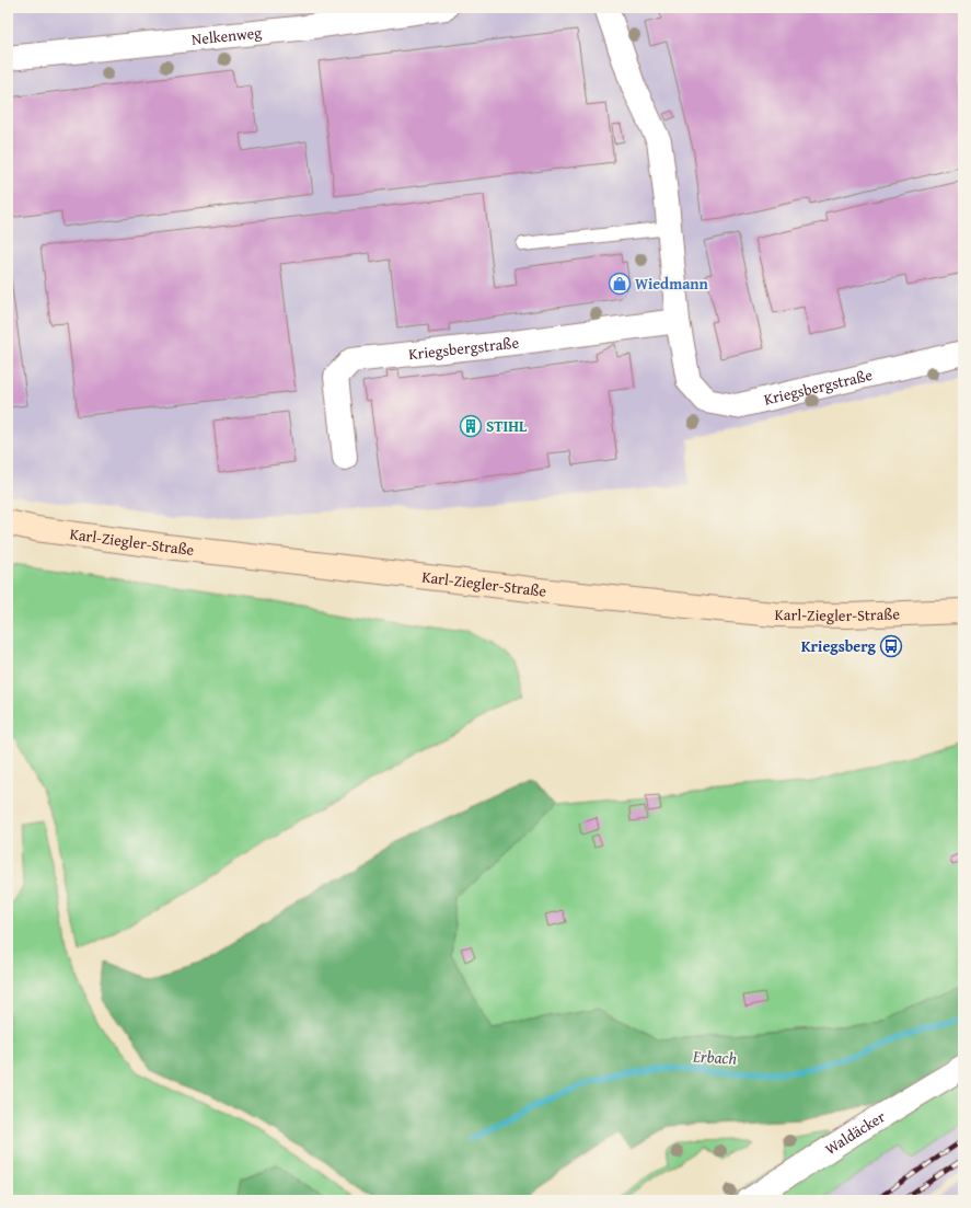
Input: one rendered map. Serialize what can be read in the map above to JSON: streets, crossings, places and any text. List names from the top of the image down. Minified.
{"streets":{"street":["Nelkenweg","Kriegsbergstraße","Karl-Ziegler-Straße","Waldäcker"]},"water":["Erbach"],"places":{"shop":["Wiedmann"],"building":["STIHL"],"bus stop":["Kriegsberg"]}}
